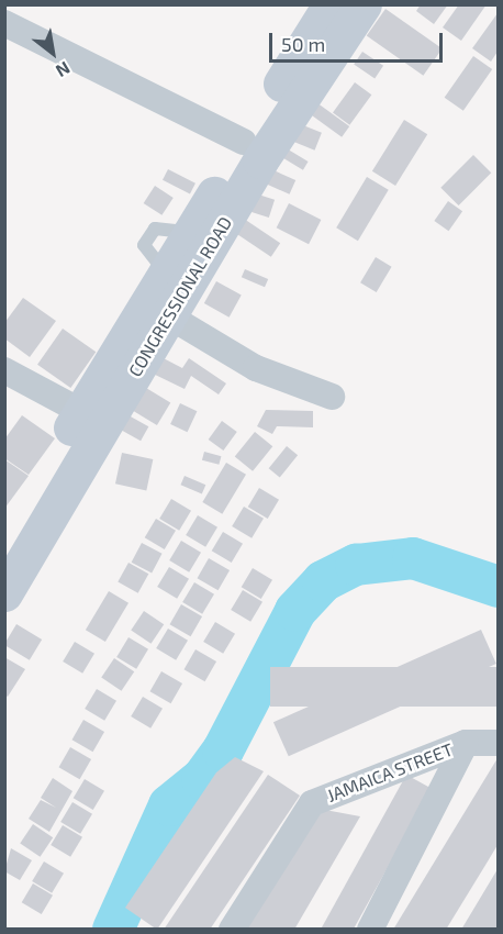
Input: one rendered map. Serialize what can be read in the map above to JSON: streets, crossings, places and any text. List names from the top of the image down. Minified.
{"streets":{"main road":["CONGRESSIONAL ROAD"],"street":["JAMAICA STREET"]},"scale_bar":"50 m","north":"bottom right"}
